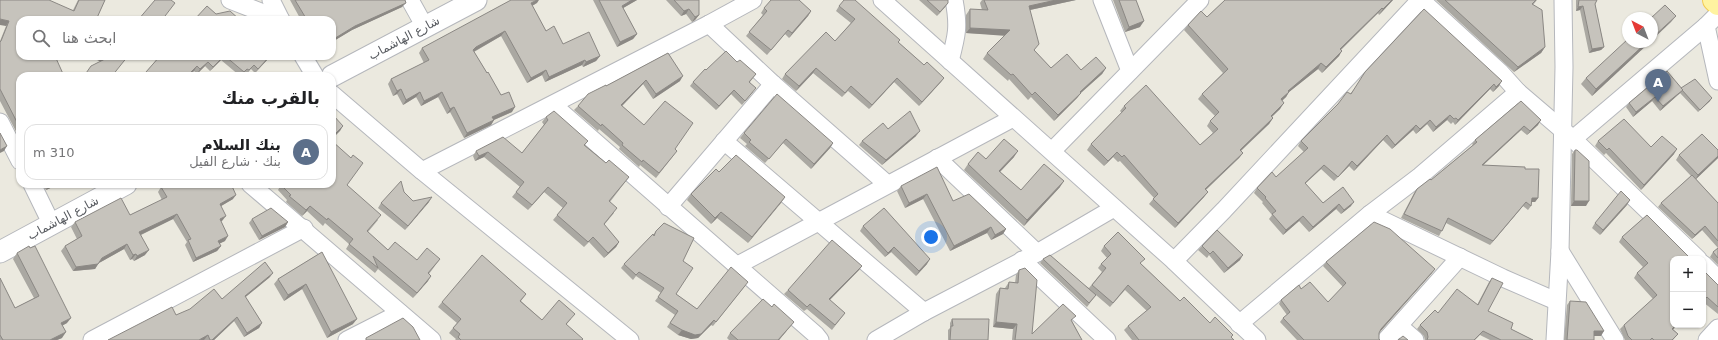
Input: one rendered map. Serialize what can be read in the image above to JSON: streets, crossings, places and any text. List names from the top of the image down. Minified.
{"streets":{"street":["شارع الهاشماب"]},"north":"top left","page":{"search":"ابحث هنا","pins":"A","heading":"بالقرب منك","list":[{"mark":"A","name":"بنك السلام","note":"بنك · شارع الفيل","value":"310 m"}],"map_buttons":["+","−"]}}
